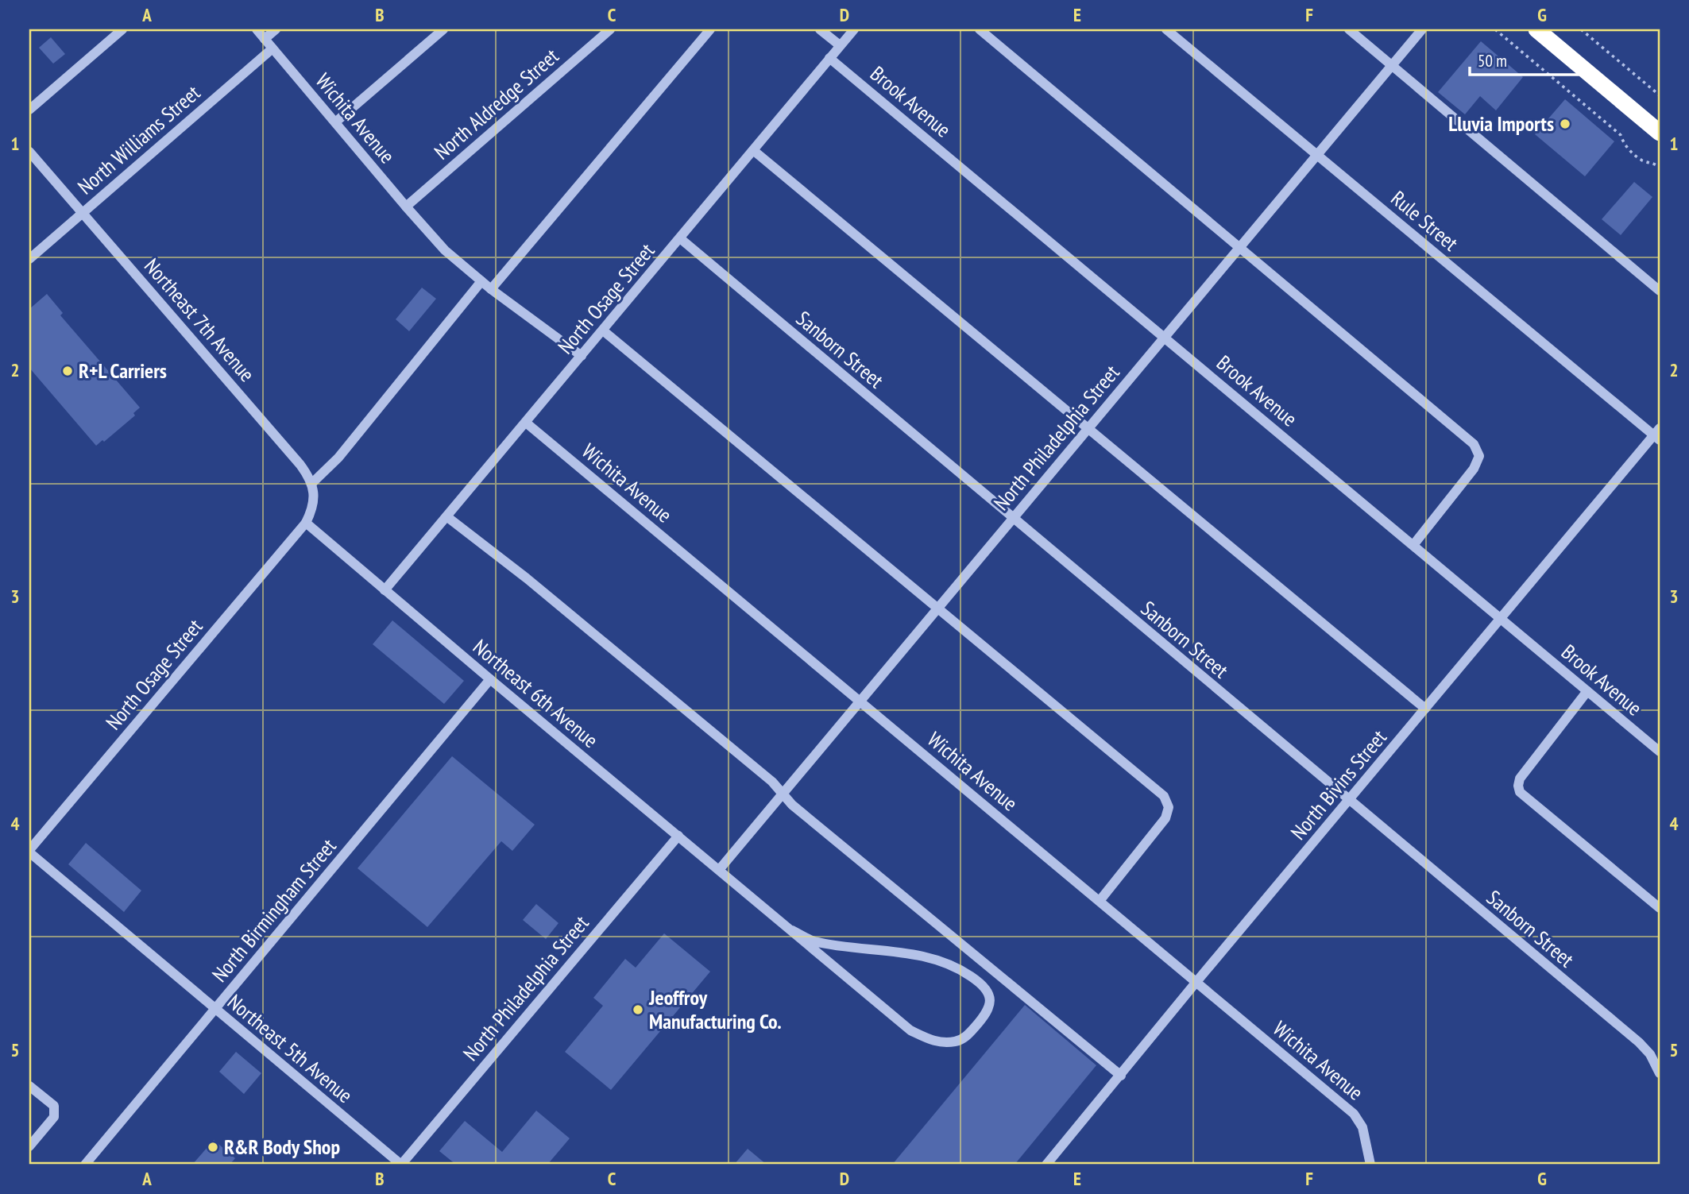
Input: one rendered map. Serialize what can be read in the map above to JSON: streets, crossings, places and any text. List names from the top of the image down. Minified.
{"streets":{"street":["Brook Avenue","North Aldredge Street","Wichita Avenue","North Williams Street","Rule Street","North Osage Street","Northeast 7th Avenue","Sanborn Street","North Philadelphia Street","Northeast 6th Avenue","North Bivins Street","North Birmingham Street","Northeast 5th Avenue"]},"crossings":[["Brook Avenue","North Osage Street"],["Brook Avenue","North Philadelphia Street"],["Brook Avenue","North Bivins Street"],["North Aldredge Street","Wichita Avenue"],["Wichita Avenue","North Williams Street"],["Wichita Avenue","North Osage Street"],["Wichita Avenue","North Philadelphia Street"],["Wichita Avenue","North Bivins Street"],["North Williams Street","Northeast 7th Avenue"],["Rule Street","North Philadelphia Street"],["Rule Street","North Bivins Street"],["North Osage Street","Sanborn Street"],["North Osage Street","Northeast 6th Avenue"],["North Osage Street","Northeast 5th Avenue"],["Sanborn Street","North Philadelphia Street"],["Sanborn Street","North Bivins Street"],["North Philadelphia Street","Northeast 6th Avenue"],["North Philadelphia Street","Northeast 5th Avenue"],["Northeast 6th Avenue","North Birmingham Street"],["North Birmingham Street","Northeast 5th Avenue"]],"places":["Lluvia Imports","R+L Carriers","Jeoffroy Manufacturing Co.","R&R Body Shop"],"scale_bar":"50 m","grid":{"columns":["A","B","C","D","E","F","G"],"rows":["1","2","3","4","5"]}}
